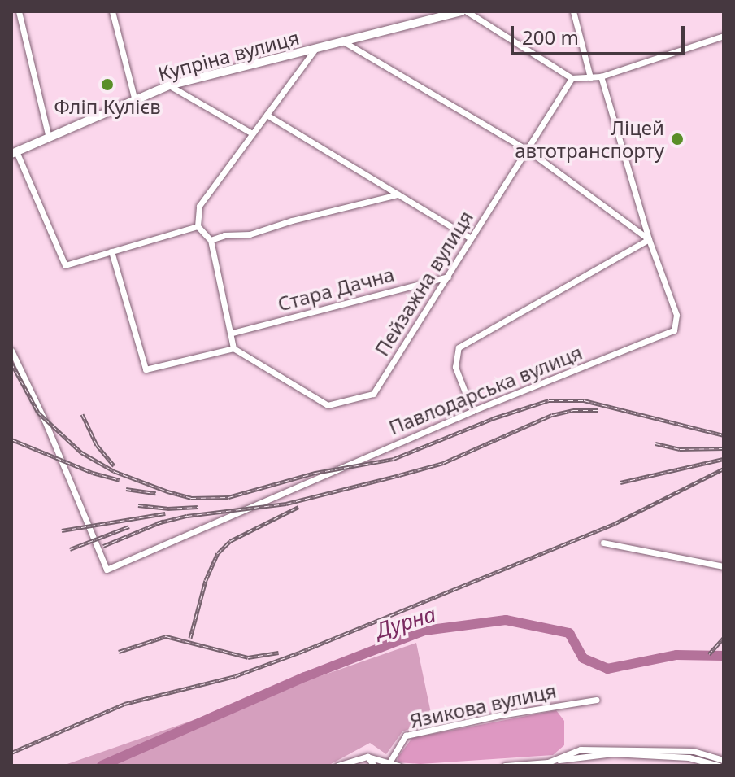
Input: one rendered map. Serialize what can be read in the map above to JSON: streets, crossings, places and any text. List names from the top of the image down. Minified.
{"streets":{"main road":["Купріна вулиця"],"street":["Пейзажна вулиця","Стара Дачна","Павлодарська вулиця","Язикова вулиця"]},"crossings":[["Пейзажна вулиця","Стара Дачна"]],"water":["Дурна"],"places":["Фліп Кулієв","Ліцей автотранспорту"],"scale_bar":"200 m"}
